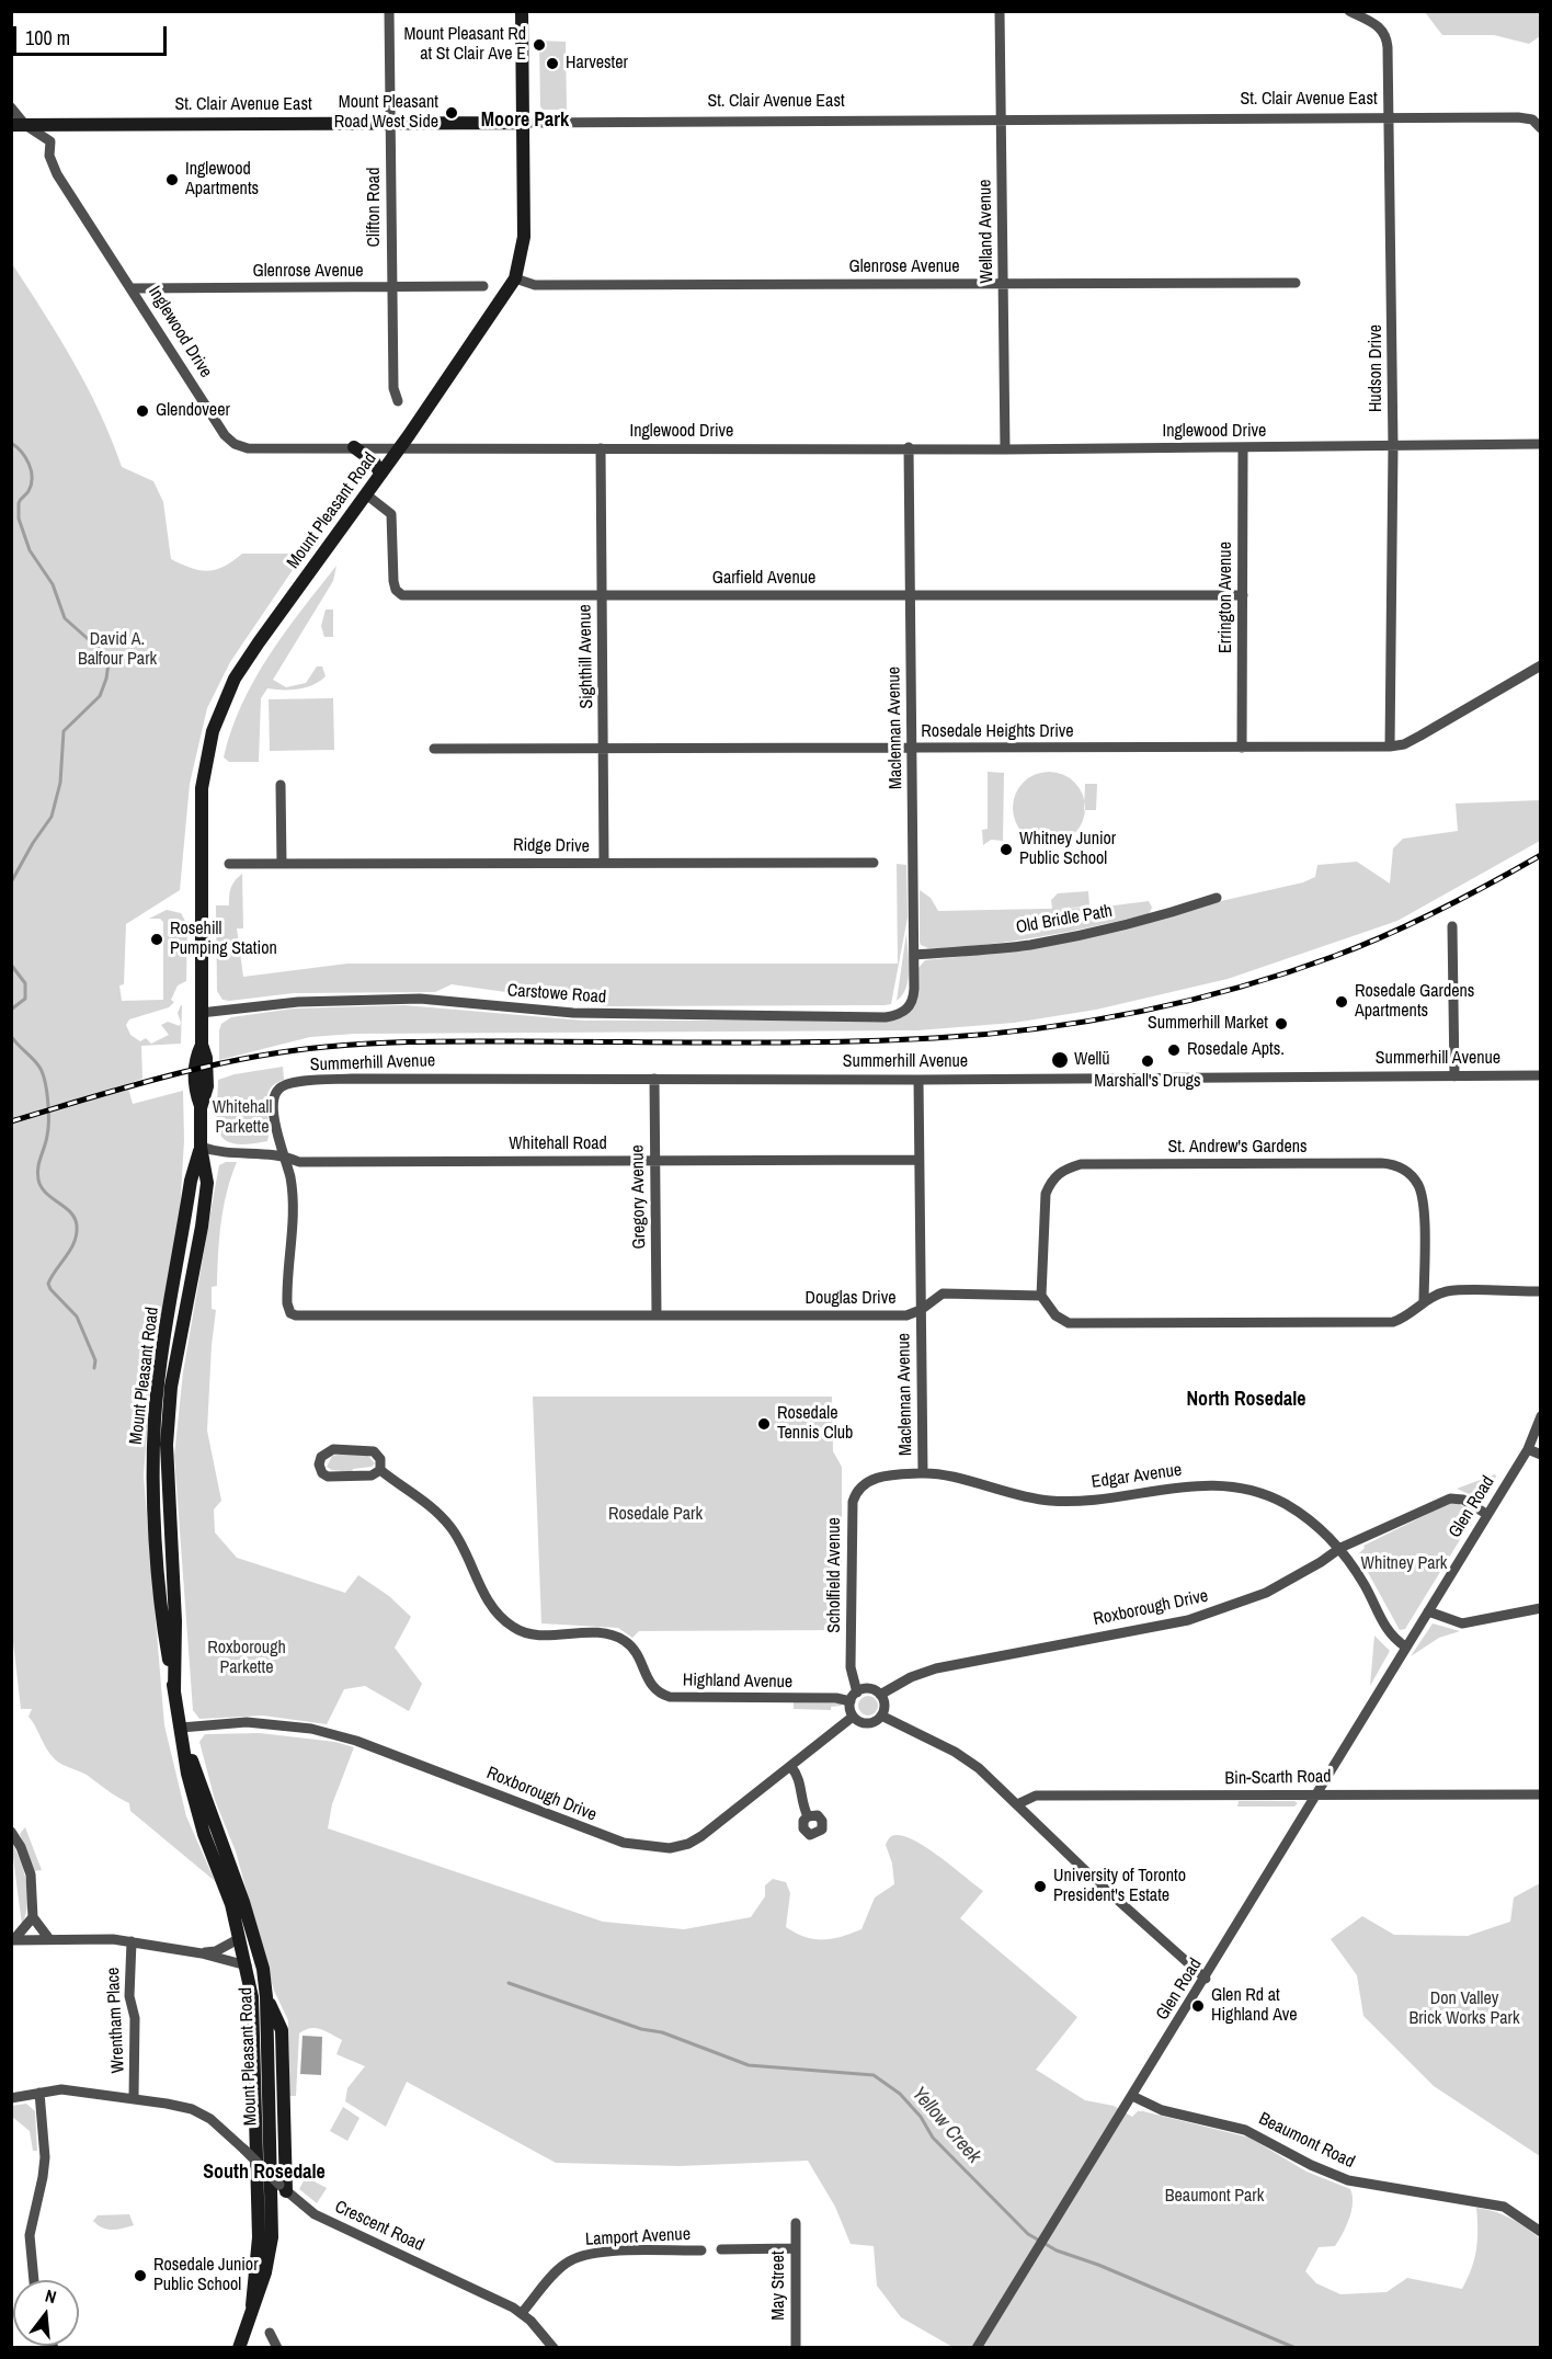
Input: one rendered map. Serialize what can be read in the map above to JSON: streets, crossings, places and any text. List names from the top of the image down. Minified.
{"streets":{"main road":["St. Clair Avenue East","Mount Pleasant Road"],"street":["Clifton Road","Welland Avenue","Glenrose Avenue","Inglewood Drive","Hudson Drive","Garfield Avenue","Errington Avenue","Sighthill Avenue","Maclennan Avenue","Rosedale Heights Drive","Ridge Drive","Old Bridle Path","Carstowe Road","Summerhill Avenue","Whitehall Road","St. Andrew's Gardens","Gregory Avenue","Douglas Drive","Edgar Avenue","Glen Road","Scholfield Avenue","Roxborough Drive","Highland Avenue","Bin-Scarth Road","Wrentham Place","Beaumont Road","Crescent Road","Lamport Avenue","May Street"]},"crossings":[["St. Clair Avenue East","Clifton Road"],["St. Clair Avenue East","Welland Avenue"],["St. Clair Avenue East","Inglewood Drive"],["St. Clair Avenue East","Hudson Drive"],["St. Clair Avenue East","Mount Pleasant Road"],["Clifton Road","Glenrose Avenue"],["Welland Avenue","Glenrose Avenue"],["Welland Avenue","Inglewood Drive"],["Glenrose Avenue","Inglewood Drive"],["Glenrose Avenue","Mount Pleasant Road"],["Inglewood Drive","Hudson Drive"],["Inglewood Drive","Mount Pleasant Road"],["Inglewood Drive","Errington Avenue"],["Inglewood Drive","Sighthill Avenue"],["Inglewood Drive","Maclennan Avenue"],["Hudson Drive","Rosedale Heights Drive"],["Mount Pleasant Road","Garfield Avenue"],["Mount Pleasant Road","Carstowe Road"],["Mount Pleasant Road","Whitehall Road"],["Mount Pleasant Road","Roxborough Drive"],["Garfield Avenue","Errington Avenue"],["Garfield Avenue","Sighthill Avenue"],["Garfield Avenue","Maclennan Avenue"],["Errington Avenue","Rosedale Heights Drive"],["Sighthill Avenue","Rosedale Heights Drive"],["Sighthill Avenue","Ridge Drive"],["Maclennan Avenue","Rosedale Heights Drive"],["Maclennan Avenue","Old Bridle Path"],["Maclennan Avenue","Carstowe Road"],["Maclennan Avenue","Summerhill Avenue"],["Maclennan Avenue","Whitehall Road"],["Maclennan Avenue","Douglas Drive"],["Maclennan Avenue","Edgar Avenue"],["Maclennan Avenue","Scholfield Avenue"],["Summerhill Avenue","Whitehall Road"],["Summerhill Avenue","Gregory Avenue"],["Summerhill Avenue","Douglas Drive"],["Whitehall Road","Gregory Avenue"],["Whitehall Road","Douglas Drive"],["St. Andrew's Gardens","Douglas Drive"],["Gregory Avenue","Douglas Drive"],["Edgar Avenue","Scholfield Avenue"],["Edgar Avenue","Roxborough Drive"],["Glen Road","Roxborough Drive"],["Glen Road","Bin-Scarth Road"],["Glen Road","Beaumont Road"],["Scholfield Avenue","Roxborough Drive"],["Scholfield Avenue","Highland Avenue"],["Roxborough Drive","Highland Avenue"],["Wrentham Place","Crescent Road"],["Crescent Road","Lamport Avenue"]],"districts":["Moore Park","North Rosedale","South Rosedale"],"water":["Yellow Creek"],"parks":["David A. Balfour Park","Whitehall Parkette","Rosedale Park","Whitney Park","Roxborough Parkette","Don Valley Brick Works Park","Beaumont Park"],"places":["Mount Pleasant Rd at St Clair Ave E","Harvester","Mount Pleasant Road West Side","Inglewood Apartments","Glendoveer","Whitney Junior Public School","Rosehill Pumping Station","Rosedale Gardens Apartments","Summerhill Market","Rosedale Apts.","Wellü","Marshall's Drugs","Rosedale Tennis Club","University of Toronto President's Estate","Glen Rd at Highland Ave","Rosedale Junior Public School"],"scale_bar":"100 m","north":"top"}
